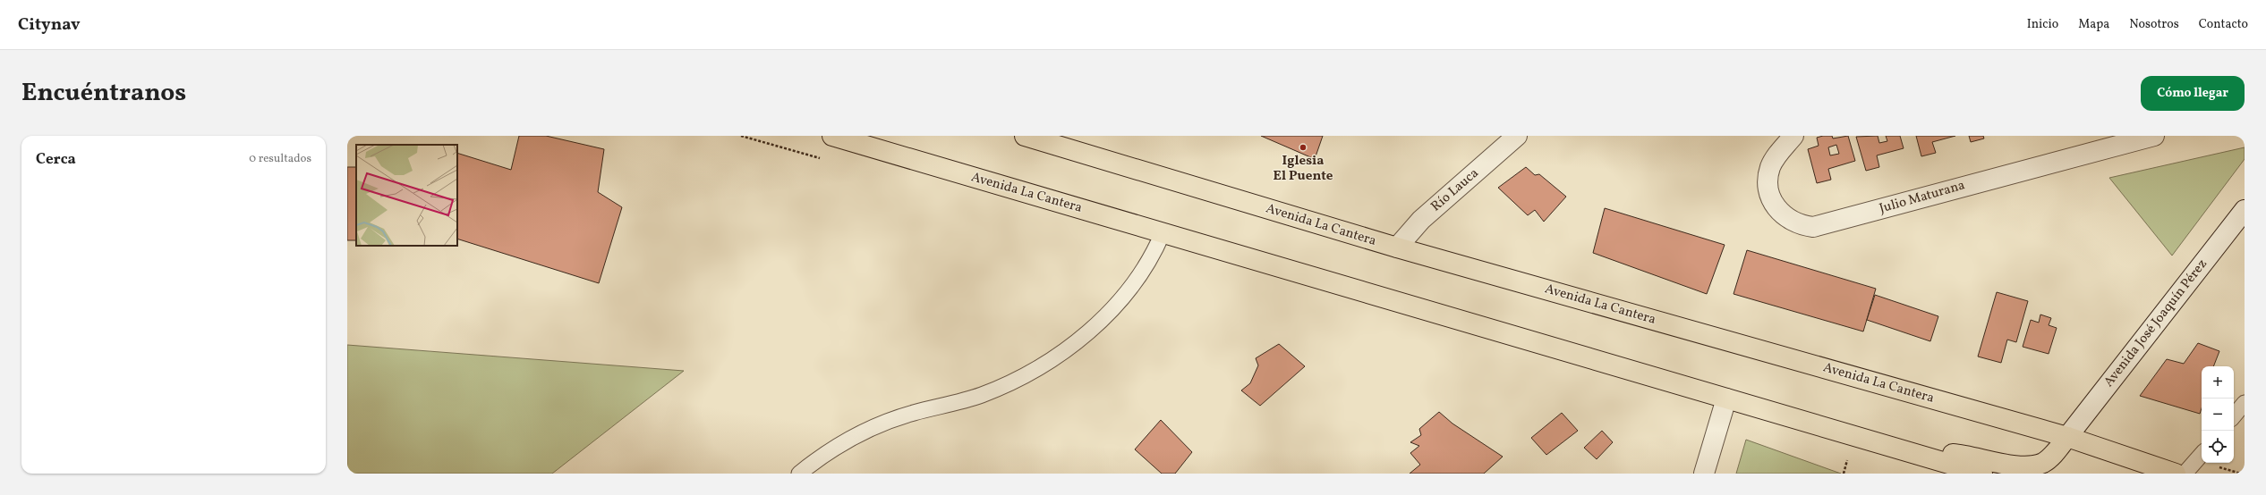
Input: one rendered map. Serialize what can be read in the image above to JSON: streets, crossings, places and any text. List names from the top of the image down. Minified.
{"streets":{"highway":["Avenida La Cantera"],"street":["Río Lauca","Julio Maturana","Avenida José Joaquín Pérez"]},"crossings":[["Río Lauca","Avenida La Cantera"],["Avenida La Cantera","Avenida José Joaquín Pérez"]],"places":["Iglesia El Puente"],"page":{"header":"Citynav","nav":["Inicio","Mapa","Nosotros","Contacto"],"title":"Encuéntranos","buttons":"Cómo llegar","heading":["Cerca","0 resultados"],"map_buttons":["+","−"]}}
